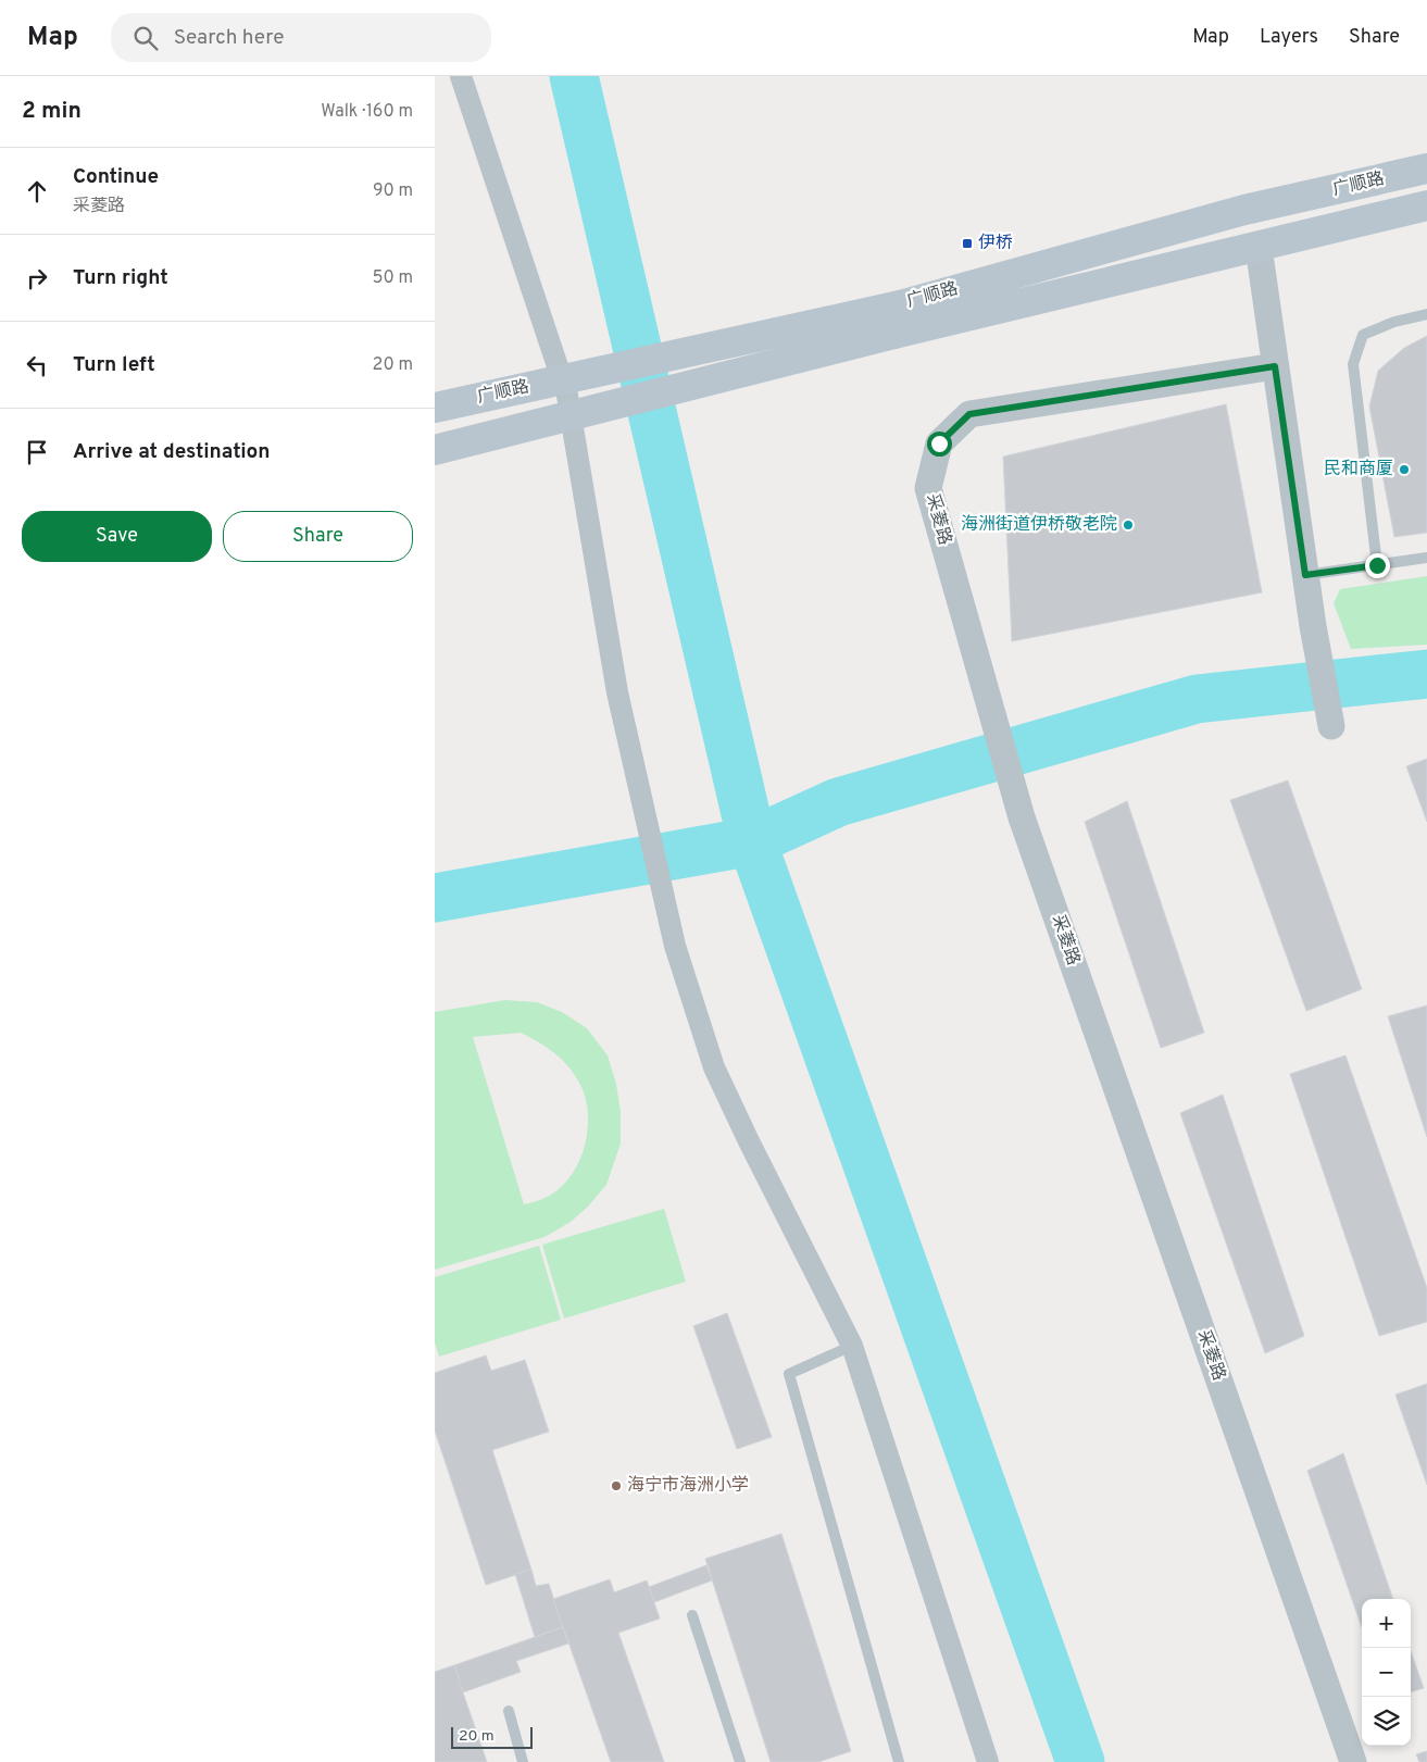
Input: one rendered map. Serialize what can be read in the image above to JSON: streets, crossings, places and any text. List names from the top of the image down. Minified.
{"streets":{"main road":["广顺路"],"street":["采菱路"]},"places":{"transit":["伊桥"],"other":["民和商厦","海洲街道伊桥敬老院","海宁市海洲小学"]},"scale_bar":"20 m","page":{"header":"Map","search":"Search here","nav":["Map","Layers","Share"],"heading":["2 min","Walk · 160 m"],"list":[["Continue","采菱路","90 m"],["Turn right","50 m"],["Turn left","20 m"],"Arrive at destination"],"buttons":["Save","Share"],"map_buttons":["+","−"],"scale":"20 m"}}
